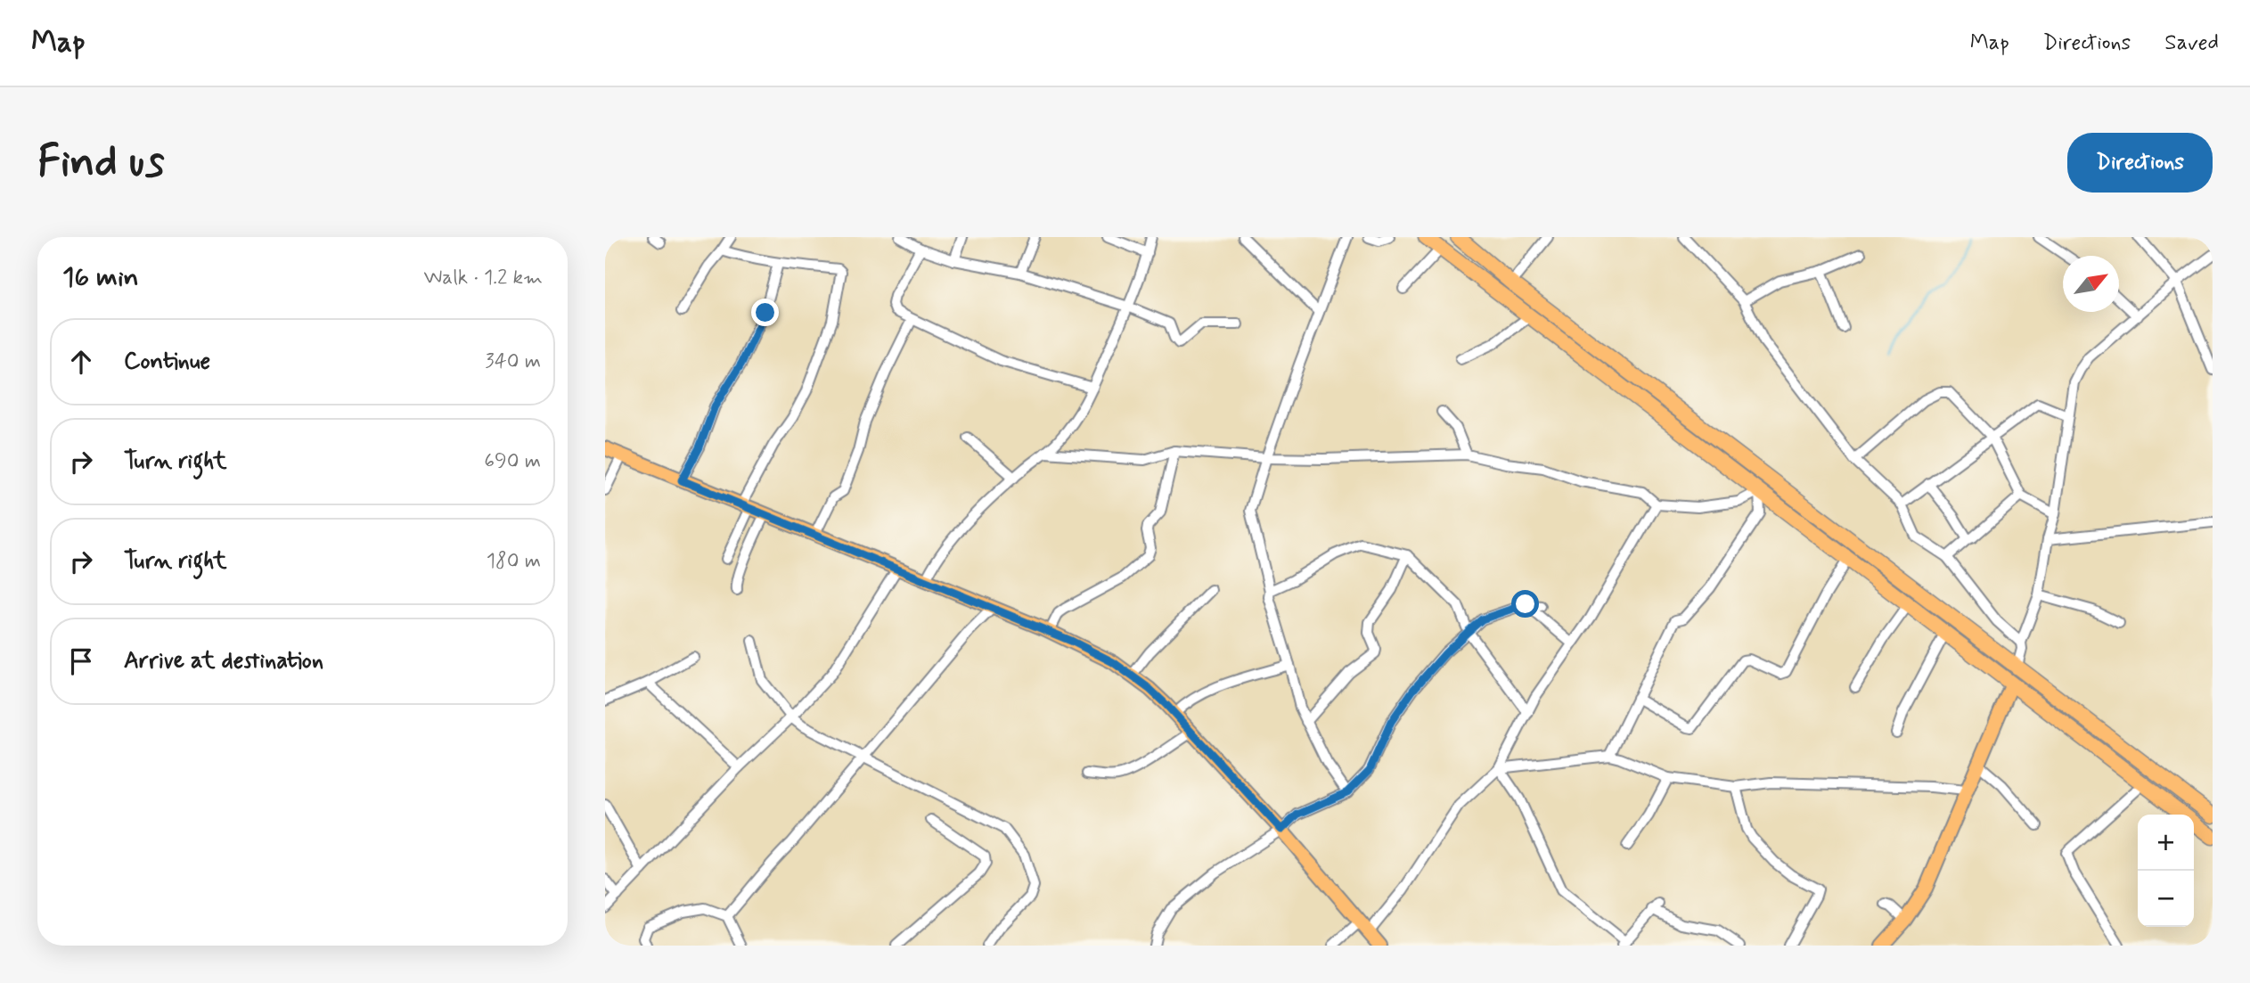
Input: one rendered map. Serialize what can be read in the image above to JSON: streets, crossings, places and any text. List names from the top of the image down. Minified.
{"north":"top right","page":{"header":"Map","nav":["Map","Directions","Saved"],"buttons":"Directions","title":"Find us","heading":["16 min","Walk · 1.2 km"],"list":[["Continue","340 m"],["Turn right","690 m"],["Turn right","180 m"],"Arrive at destination"],"map_buttons":["+","−"]}}
